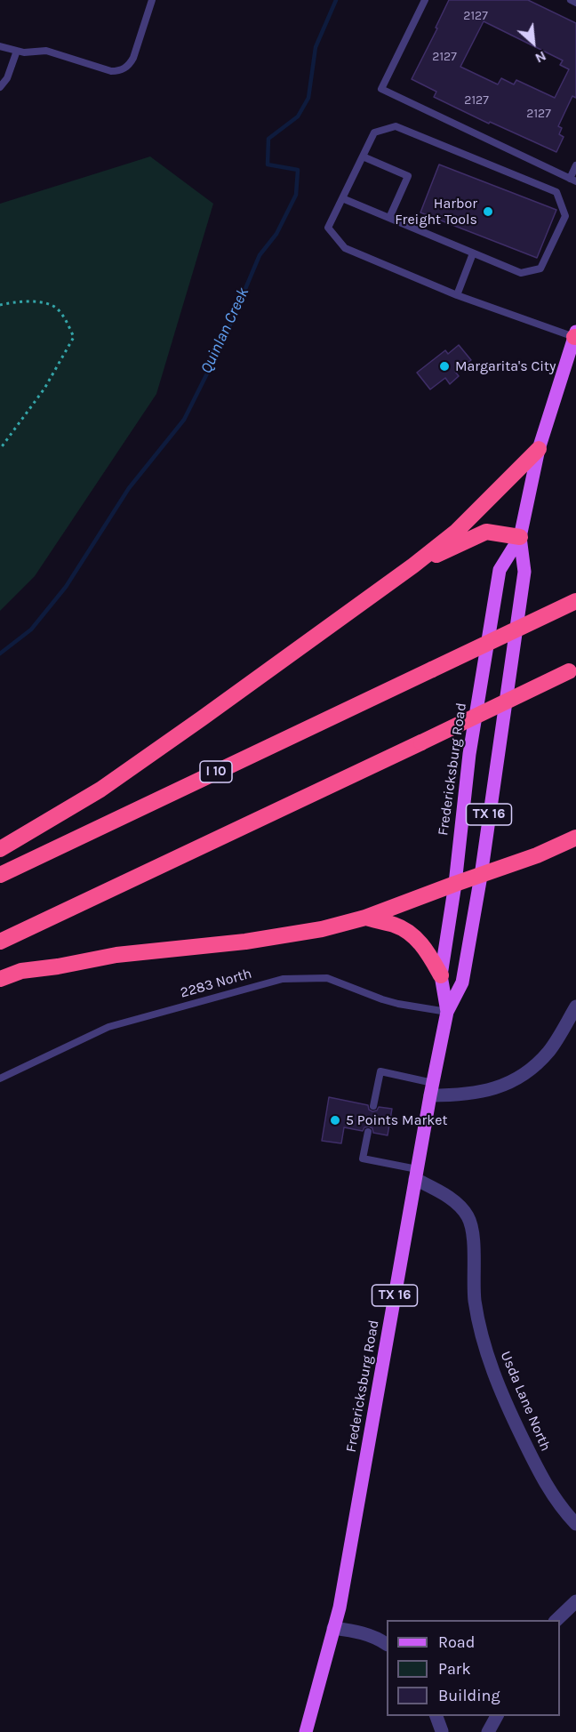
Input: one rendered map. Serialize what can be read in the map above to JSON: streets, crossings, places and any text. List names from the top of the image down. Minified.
{"streets":{"highway":["I 10"],"main road":["Fredericksburg Road","TX 16"],"street":["Usda Lane North"],"lane":["2283 North"]},"crossings":[["Fredericksburg Road","2283 North"],["Fredericksburg Road","Usda Lane North"]],"water":["Quinlan Creek"],"places":["Harbor Freight Tools","Margarita's City","5 Points Market"],"house_numbers":["2127","2127","2127","2127"],"legend":["Road","Park","Building"],"north":"bottom right"}
